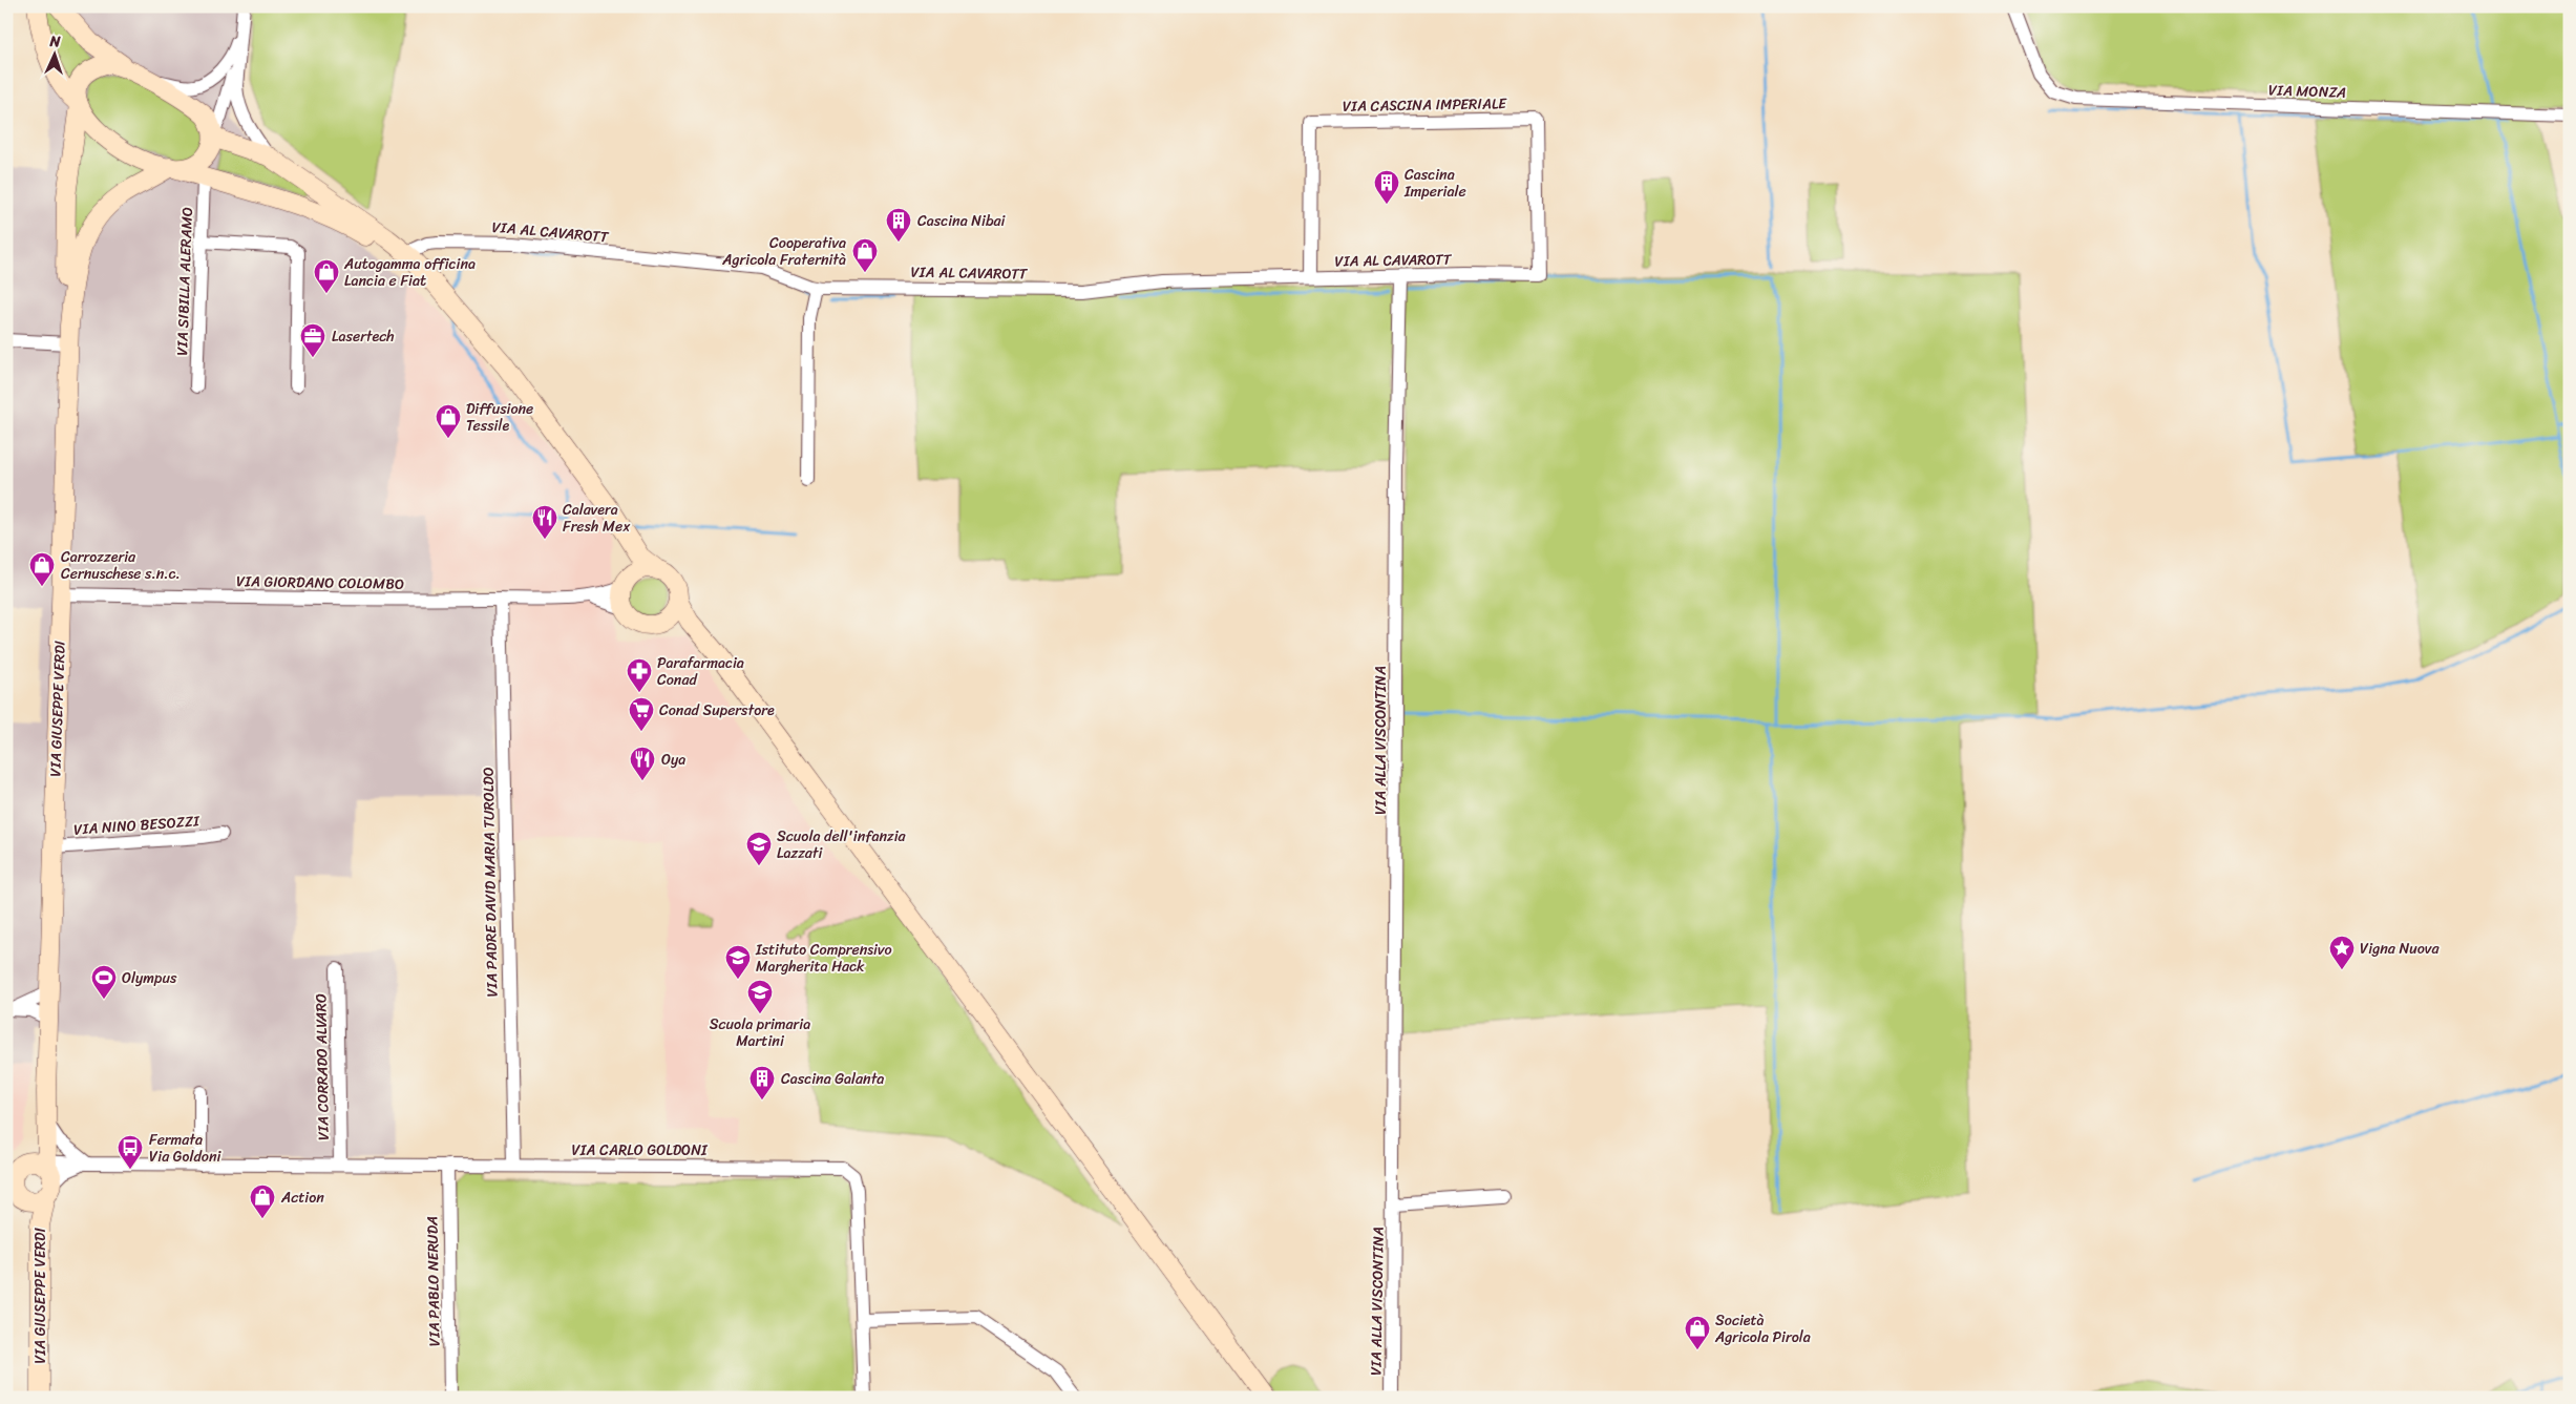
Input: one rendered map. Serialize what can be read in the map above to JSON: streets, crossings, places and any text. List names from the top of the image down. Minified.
{"streets":{"main road":["VIA GIUSEPPE VERDI"],"street":["VIA MONZA","VIA CASCINA IMPERIALE","VIA AL CAVAROTT","VIA SIBILLA ALERAMO","VIA GIORDANO COLOMBO","VIA ALLA VISCONTINA","VIA NINO BESOZZI","VIA PADRE DAVID MARIA TUROLDO","VIA CORRADO ALVARO","VIA CARLO GOLDONI","VIA PABLO NERUDA"]},"crossings":[["VIA CASCINA IMPERIALE","VIA AL CAVAROTT"],["VIA AL CAVAROTT","VIA ALLA VISCONTINA"],["VIA GIORDANO COLOMBO","VIA GIUSEPPE VERDI"],["VIA GIORDANO COLOMBO","VIA PADRE DAVID MARIA TUROLDO"],["VIA GIUSEPPE VERDI","VIA NINO BESOZZI"],["VIA GIUSEPPE VERDI","VIA CARLO GOLDONI"],["VIA PADRE DAVID MARIA TUROLDO","VIA CARLO GOLDONI"],["VIA CORRADO ALVARO","VIA CARLO GOLDONI"],["VIA CARLO GOLDONI","VIA PABLO NERUDA"]],"places":{"building":["Cascina Imperiale","Cascina Nibai","Cascina Galanta"],"shop":["Cooperativa Agricola Fraternità","Autogamma officina Lancia e Fiat","Diffusione Tessile","Carrozzeria Cernuschese s.n.c.","Action","Società Agricola Pirola"],"office":["Lasertech"],"restaurant":["Calavera Fresh Mex","Oya"],"pharmacy":["Parafarmacia Conad"],"supermarket":["Conad Superstore"],"school or university":["Scuola dell'infanzia Lazzati","Istituto Comprensivo Margherita Hack","Scuola primaria Martini"],"place":["Vigna Nuova"],"sports":["Olympus"],"bus stop":["Fermata Via Goldoni"]},"north":"top"}
